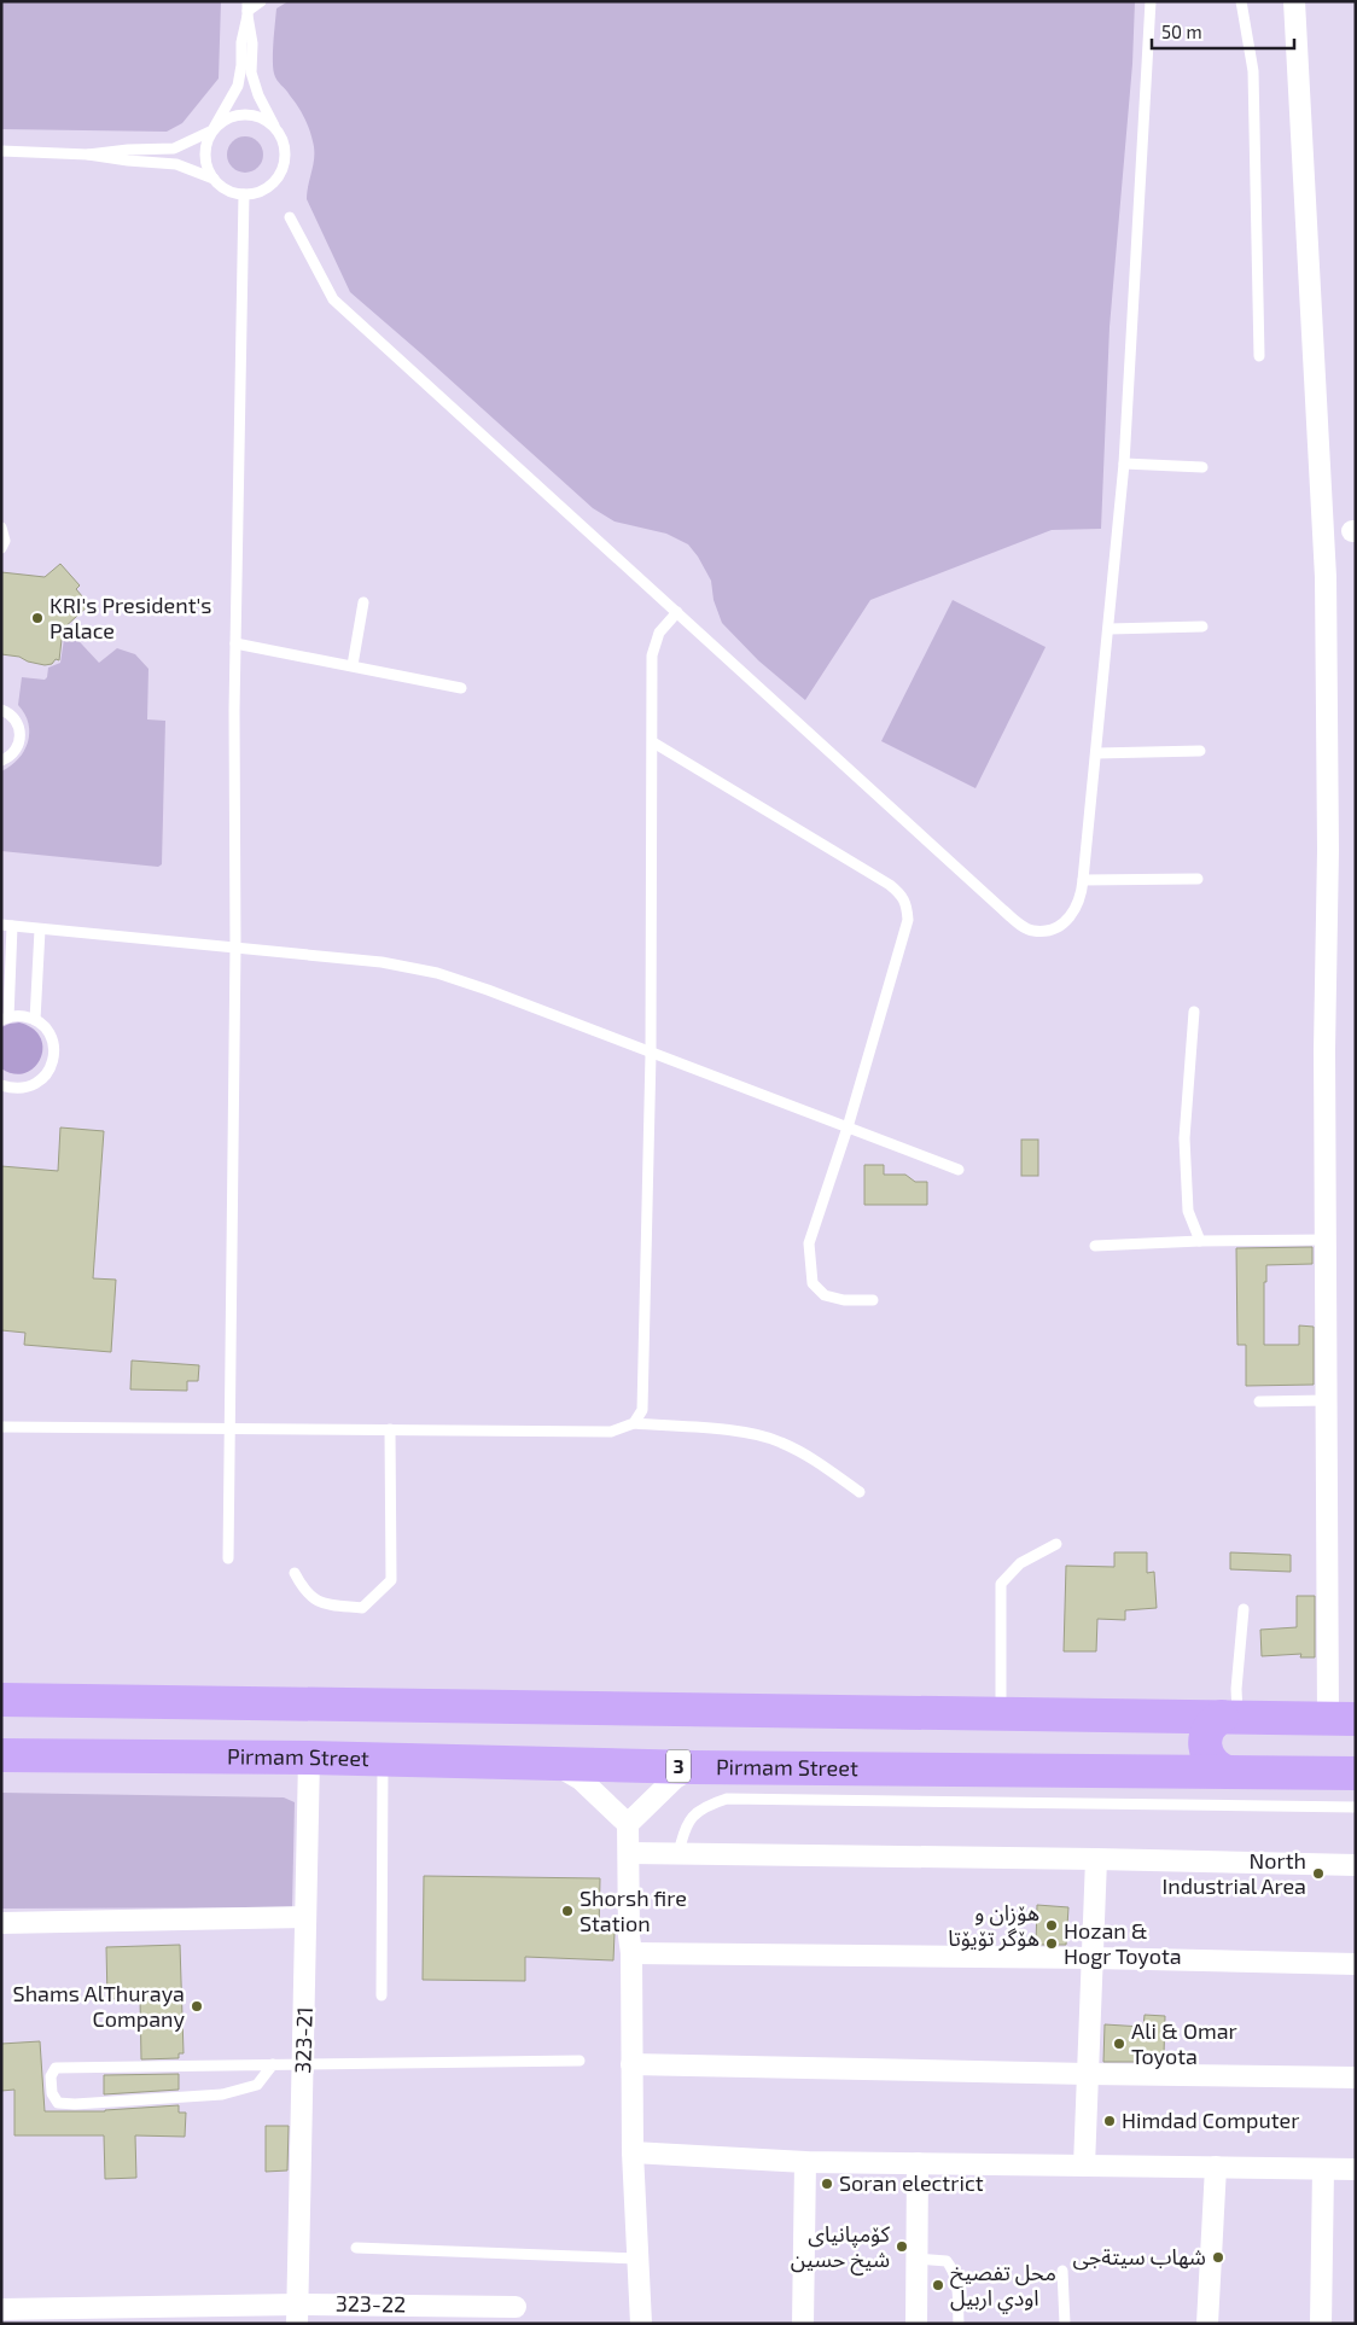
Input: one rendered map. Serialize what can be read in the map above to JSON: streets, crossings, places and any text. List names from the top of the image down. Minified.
{"streets":{"highway":["Pirmam Street","3"],"street":["323-21","323-22"]},"crossings":[["Pirmam Street","323-21"],["323-21","323-22"]],"places":["KRI's President's Palace","North Industrial Area","Shorsh fire Station","هۆزان و هۆگر تۆیۆتا","Hozan & Hogr Toyota","Shams AlThuraya Company","Ali & Omar Toyota","Himdad Computer","Soran electrict","کۆمپانیای شیخ حسین","شهاب سيتةجى","محل تفصيخ اودي اربيل"],"scale_bar":"50 m"}
